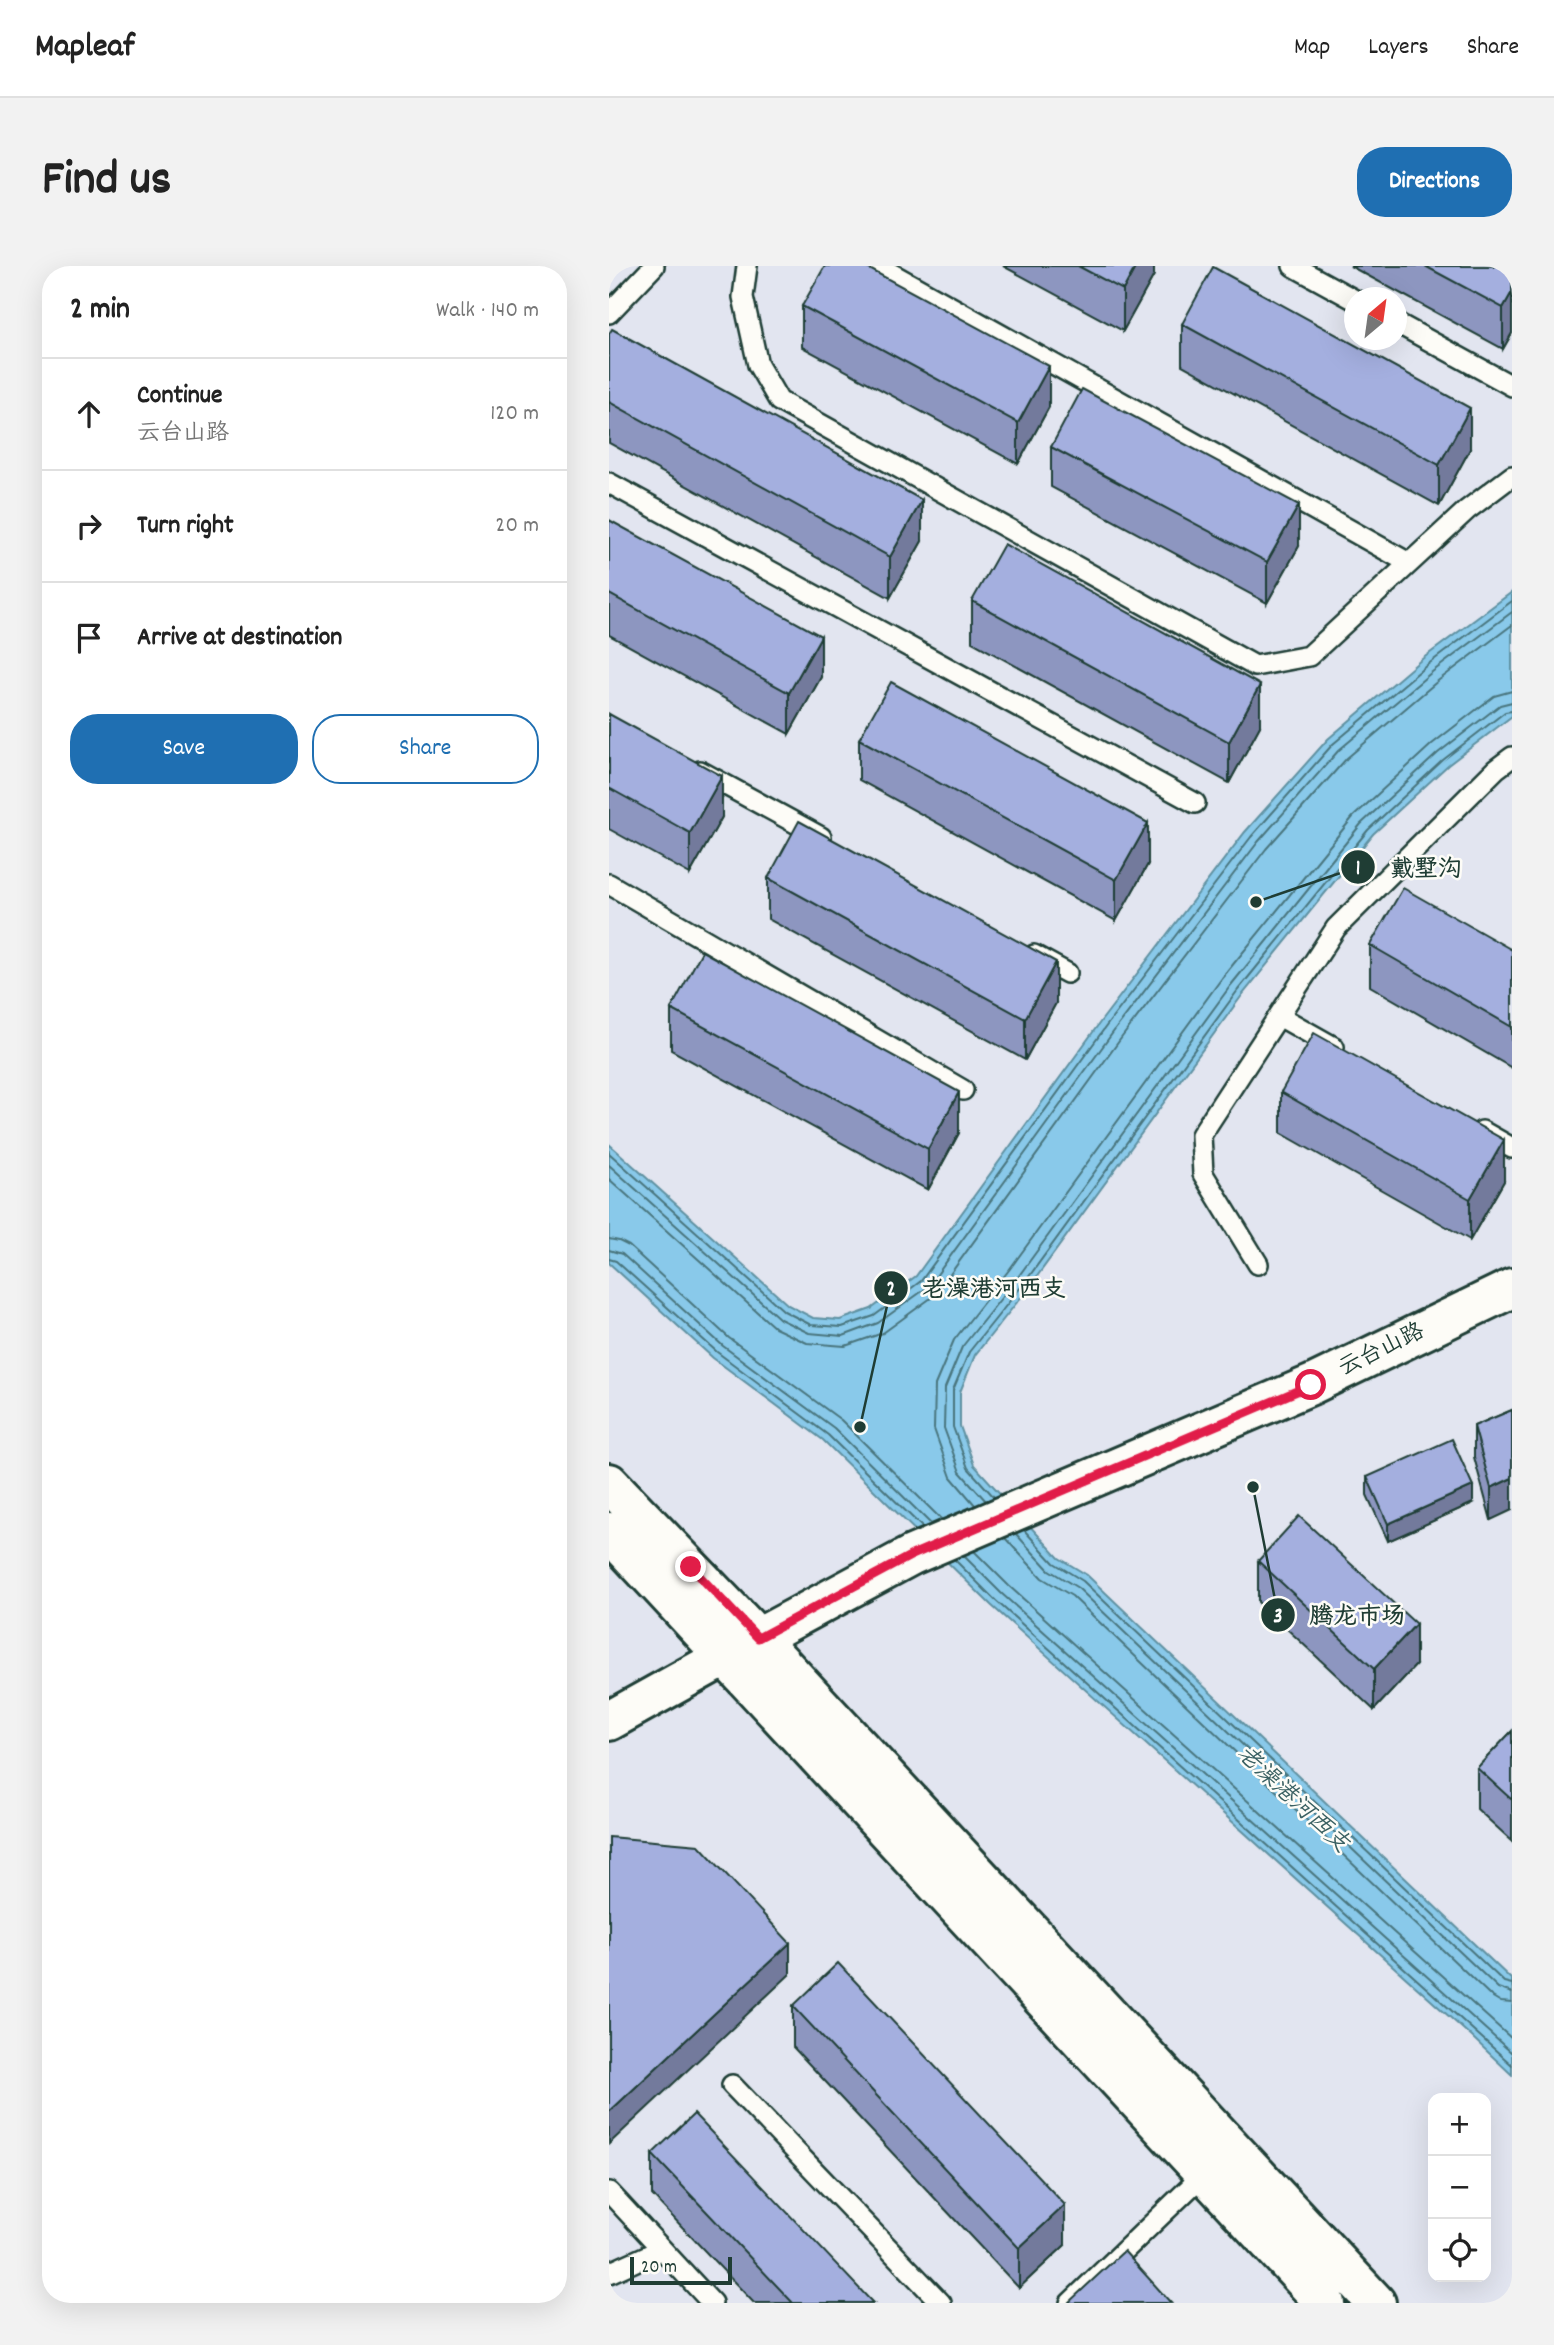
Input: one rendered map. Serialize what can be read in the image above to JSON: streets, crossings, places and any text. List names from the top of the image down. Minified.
{"streets":{"street":["云台山路"]},"water":["老澡港河西支"],"places":["戴墅沟","老澡港河西支","腾龙市场"],"scale_bar":"20 m","north":"top right","page":{"header":"Mapleaf","nav":["Map","Layers","Share"],"title":"Find us","buttons":["Directions",["Save","Share"]],"heading":["2 min","Walk · 140 m"],"list":[["Continue","云台山路","120 m"],["Turn right","20 m"],"Arrive at destination"],"map_buttons":["+","−"],"scale":"20 m"}}
